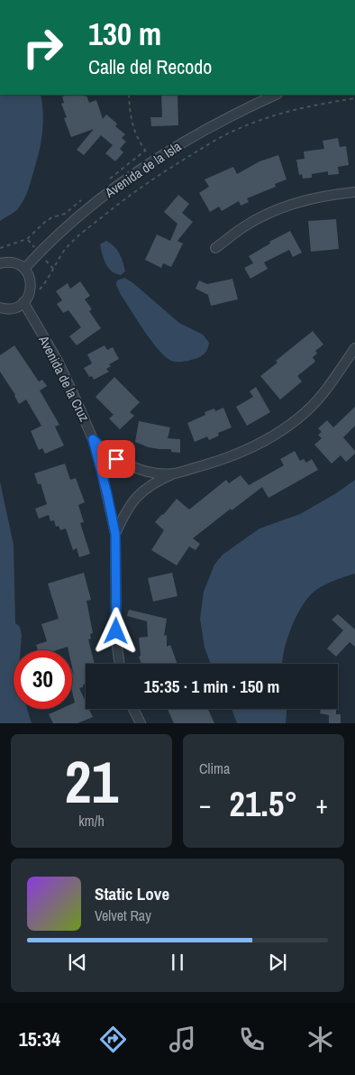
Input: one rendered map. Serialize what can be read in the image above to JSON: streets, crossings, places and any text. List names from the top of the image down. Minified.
{"streets":{"street":["Avenida de la Isla","Avenida de la Cruz"]},"page":{"turn":["130 m","Calle del Recodo"],"limit":"30","trip":"15:35 · 1 min · 150 m","tile":[["21","km/h"],"Clima"],"heat":["−","21.5°","+"],"song":["Static Love","Velvet Ray"],"tabs":"15:34"}}
